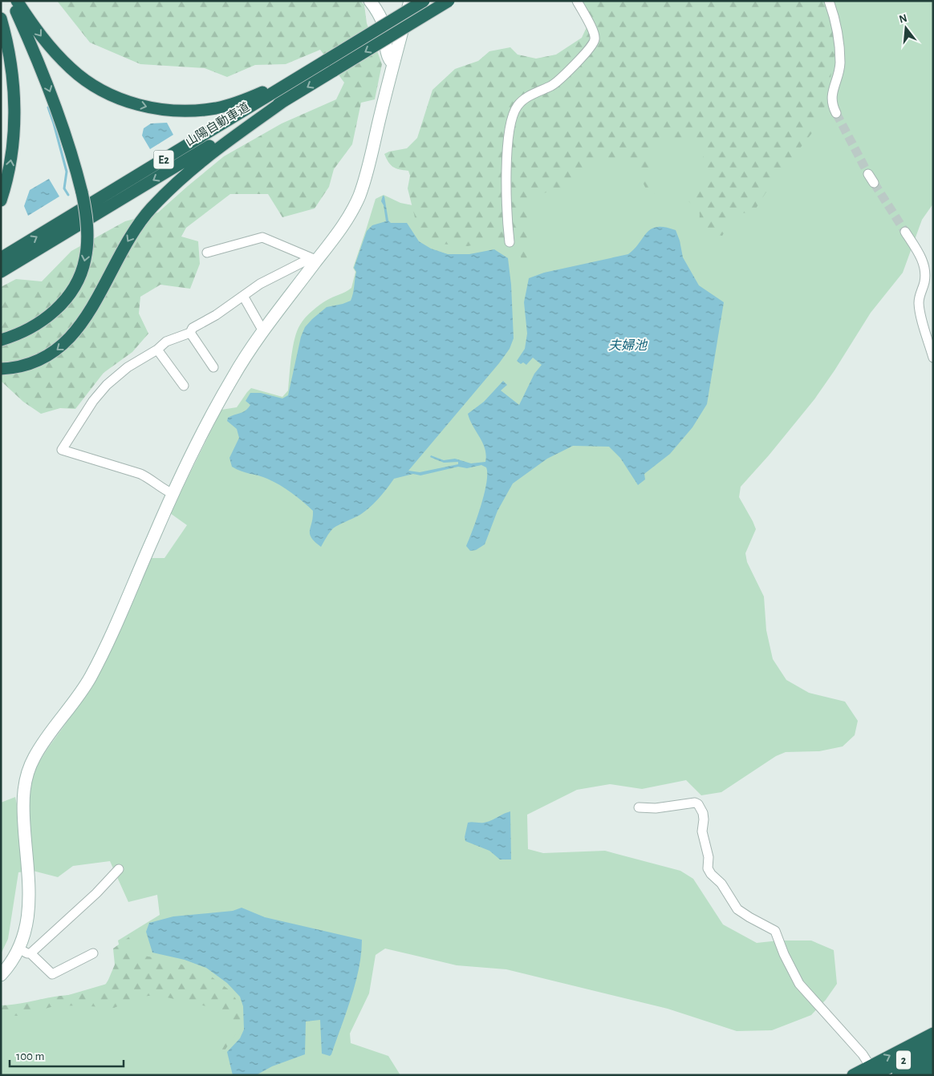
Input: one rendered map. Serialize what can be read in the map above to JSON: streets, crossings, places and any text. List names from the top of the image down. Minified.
{"streets":{"highway":["山陽自動車道","E2","2"]},"water":["夫婦池"],"scale_bar":"100 m","north":"top"}
